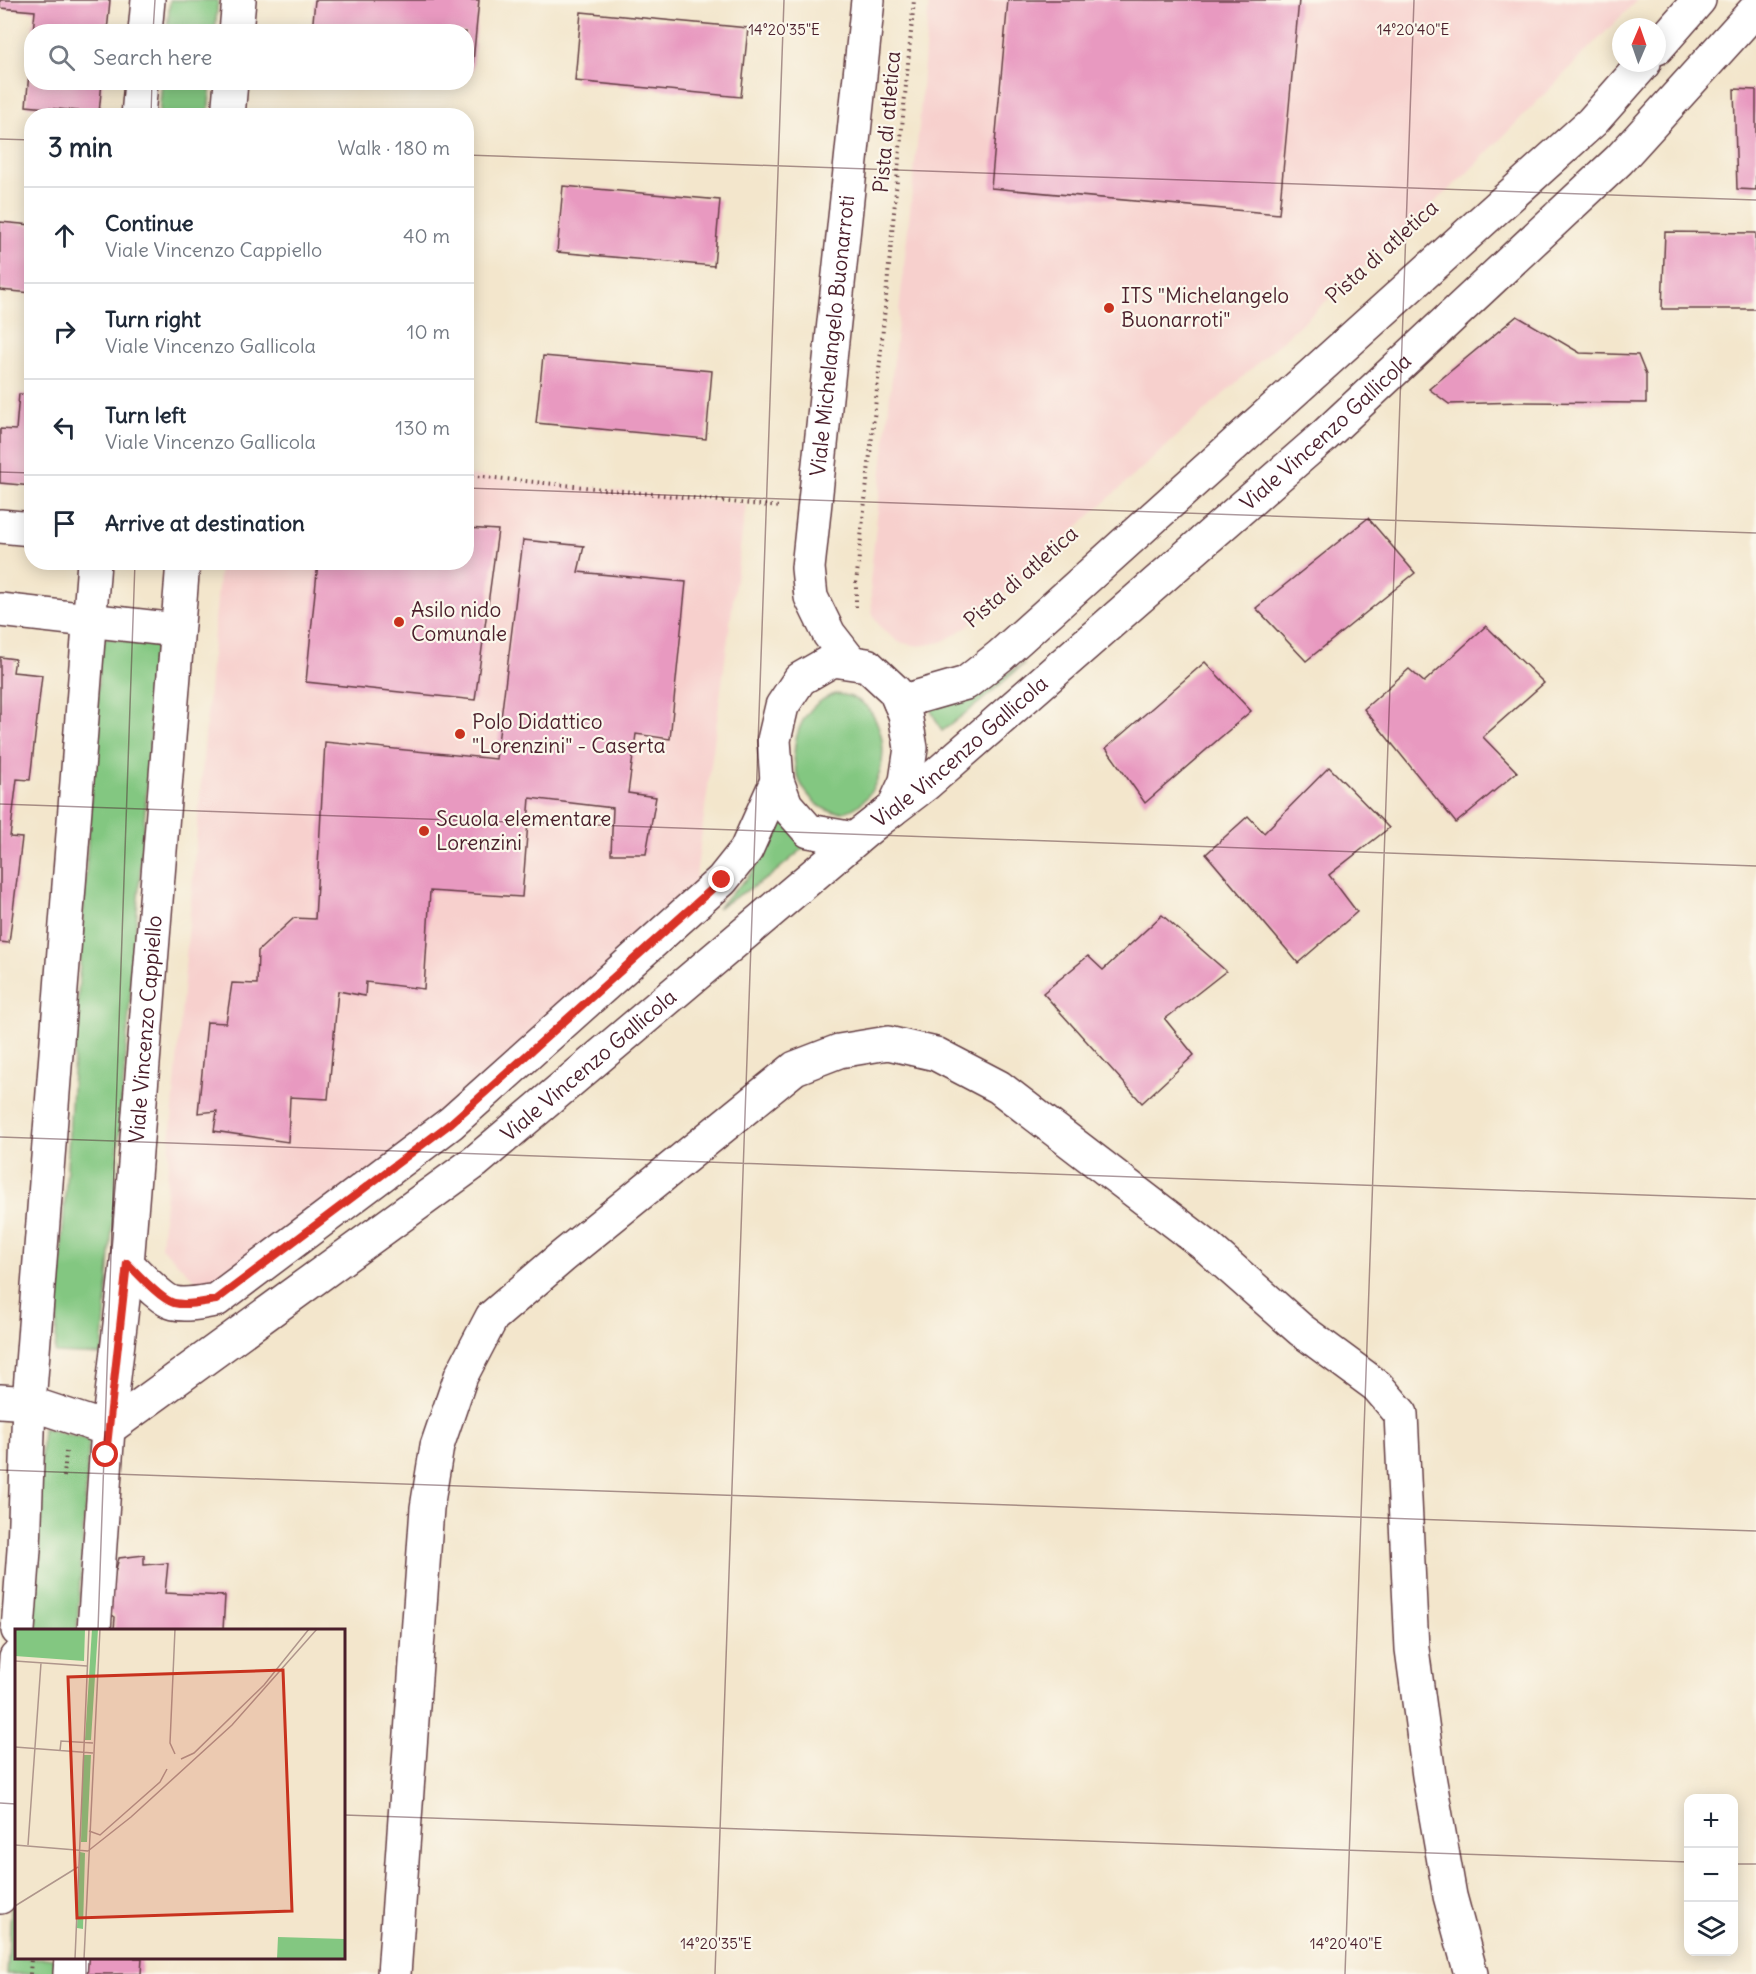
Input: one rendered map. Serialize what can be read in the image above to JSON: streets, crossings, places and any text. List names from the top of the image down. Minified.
{"streets":{"street":["Viale Michelangelo Buonarroti","Viale Vincenzo Gallicola","Viale Vincenzo Cappiello"],"path":["Pista di atletica"]},"crossings":[["Viale Michelangelo Buonarroti","Viale Vincenzo Gallicola"],["Viale Vincenzo Gallicola","Viale Vincenzo Cappiello"]],"places":["ITS \"Michelangelo Buonarroti\"","Asilo nido Comunale","Polo Didattico \"Lorenzini\" - Caserta","Scuola elementare Lorenzini"],"north":"top","page":{"search":"Search here","heading":["3 min","Walk · 180 m"],"list":[["Continue","Viale Vincenzo Cappiello","40 m"],["Turn right","Viale Vincenzo Gallicola","10 m"],["Turn left","Viale Vincenzo Gallicola","130 m"],"Arrive at destination"],"map_buttons":["+","−"]},"coordinates":["14°20'35\"E","14°20'40\"E"]}
